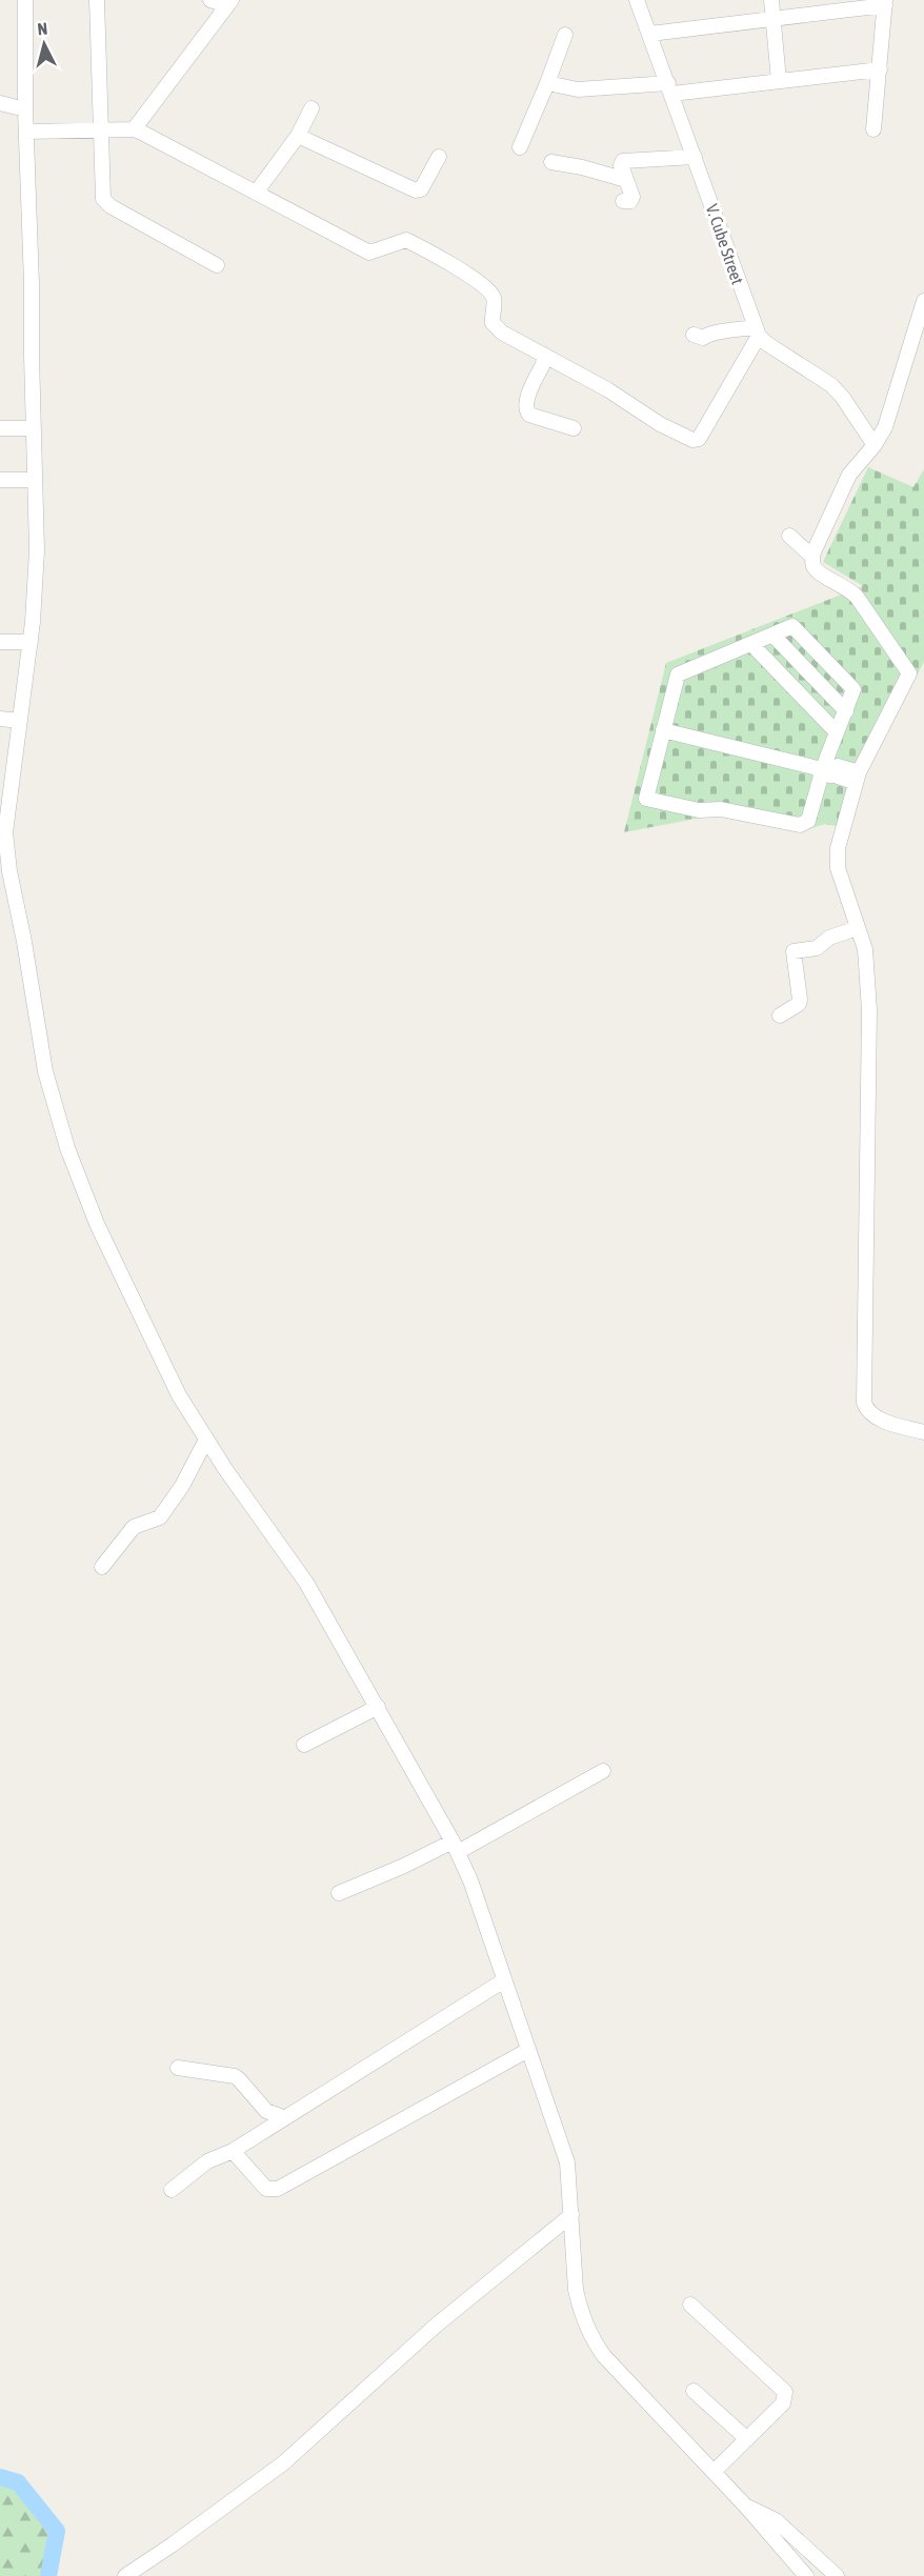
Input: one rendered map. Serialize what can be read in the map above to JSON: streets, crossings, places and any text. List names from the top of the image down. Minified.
{"streets":{"street":["V. Cube Street"]},"north":"top"}
